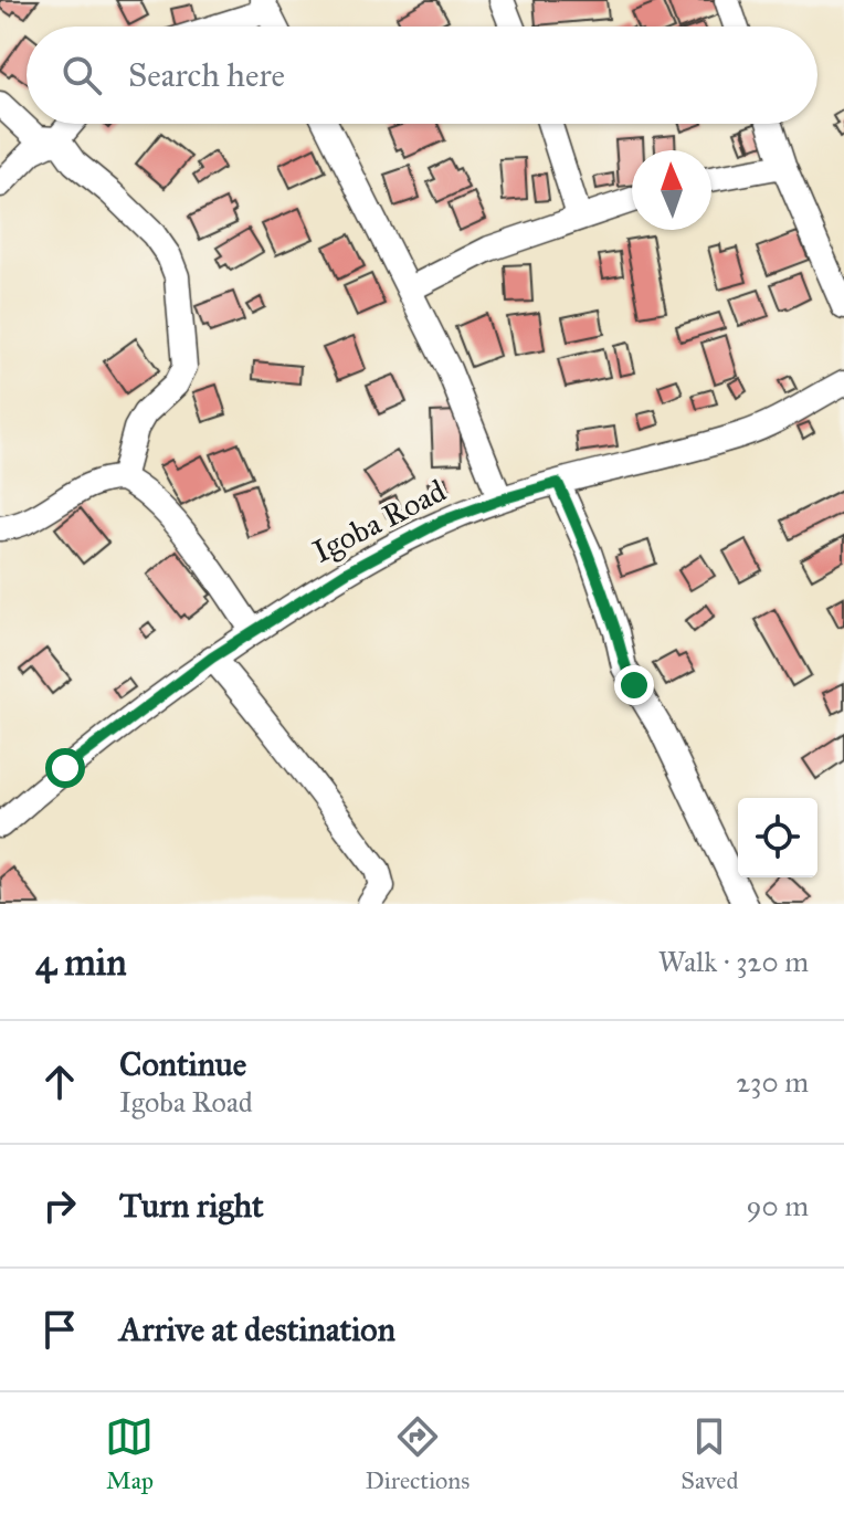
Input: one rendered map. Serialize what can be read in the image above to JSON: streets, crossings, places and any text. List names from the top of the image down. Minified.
{"streets":{"street":["Igoba Road"]},"north":"top","page":{"search":"Search here","heading":["4 min","Walk · 320 m"],"list":[["Continue","Igoba Road","230 m"],["Turn right","90 m"],"Arrive at destination"],"nav":["Map","Directions","Saved"]}}
